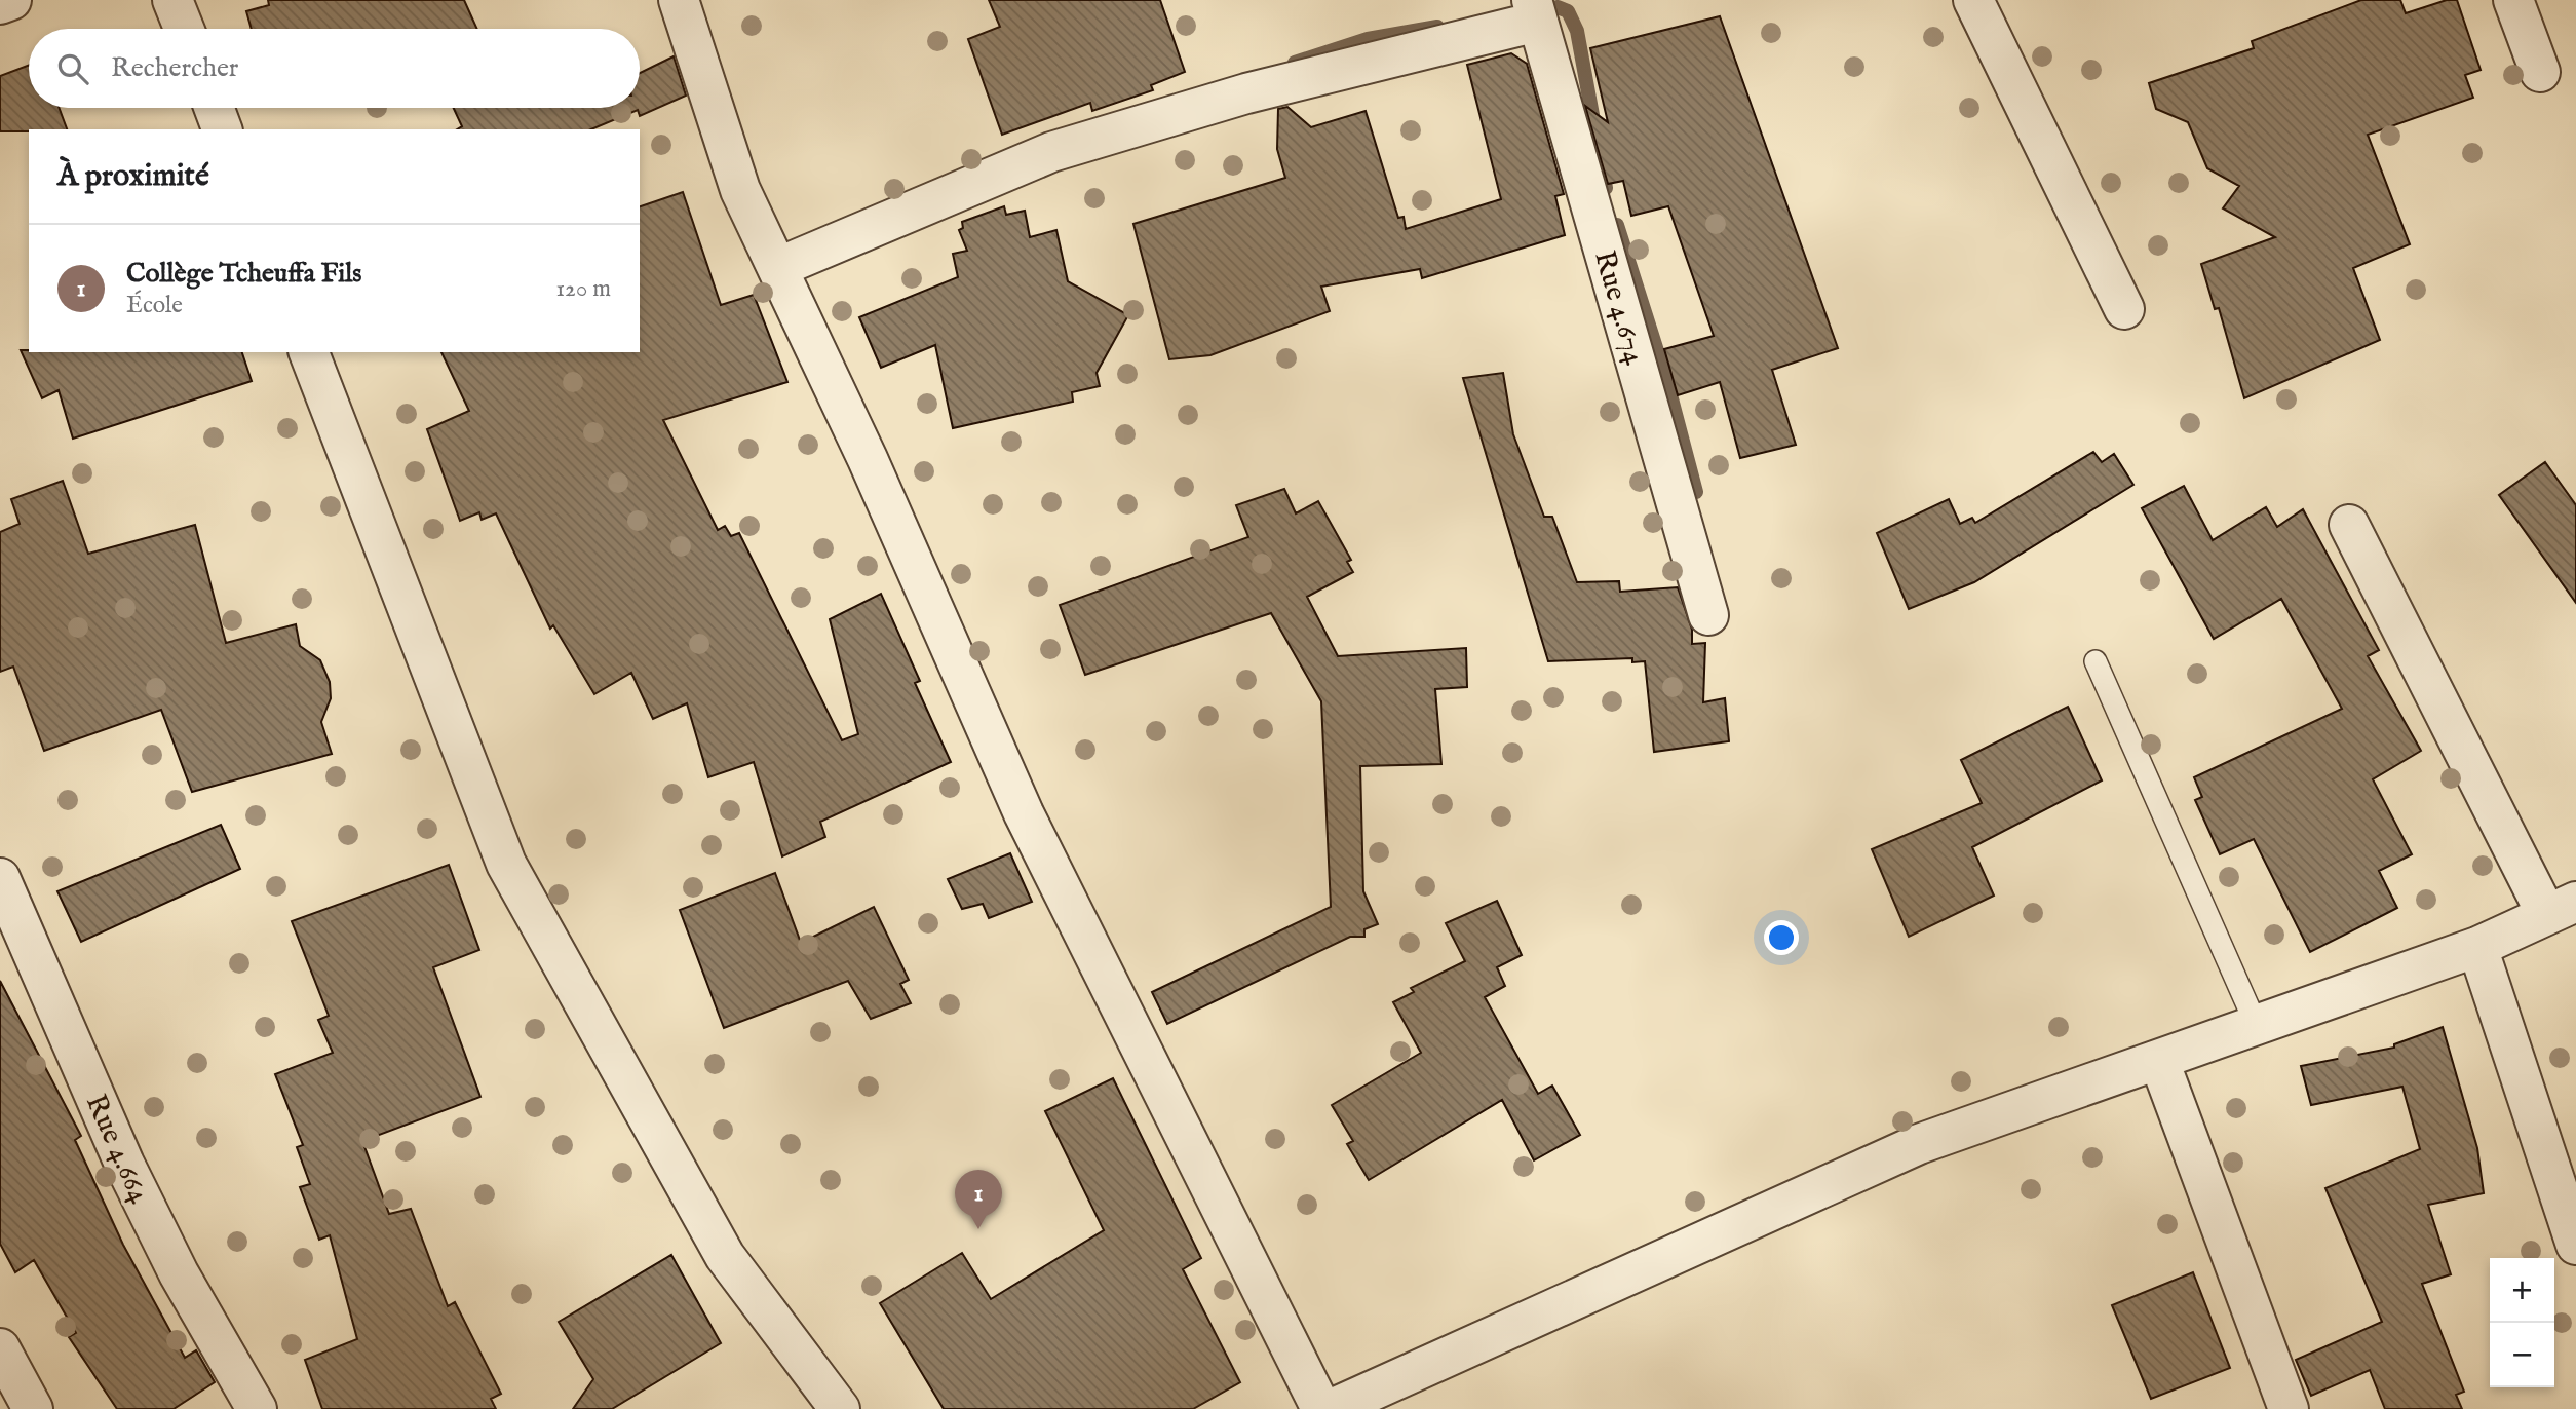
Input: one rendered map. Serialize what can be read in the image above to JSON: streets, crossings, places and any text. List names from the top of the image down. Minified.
{"streets":{"street":["Rue 4.674","Rue 4.664"]},"page":{"search":"Rechercher","heading":"À proximité","list":[{"mark":"1","name":"Collège Tcheuffa Fils","note":"École","value":"120 m"}],"pins":"1","map_buttons":["+","−"]}}
